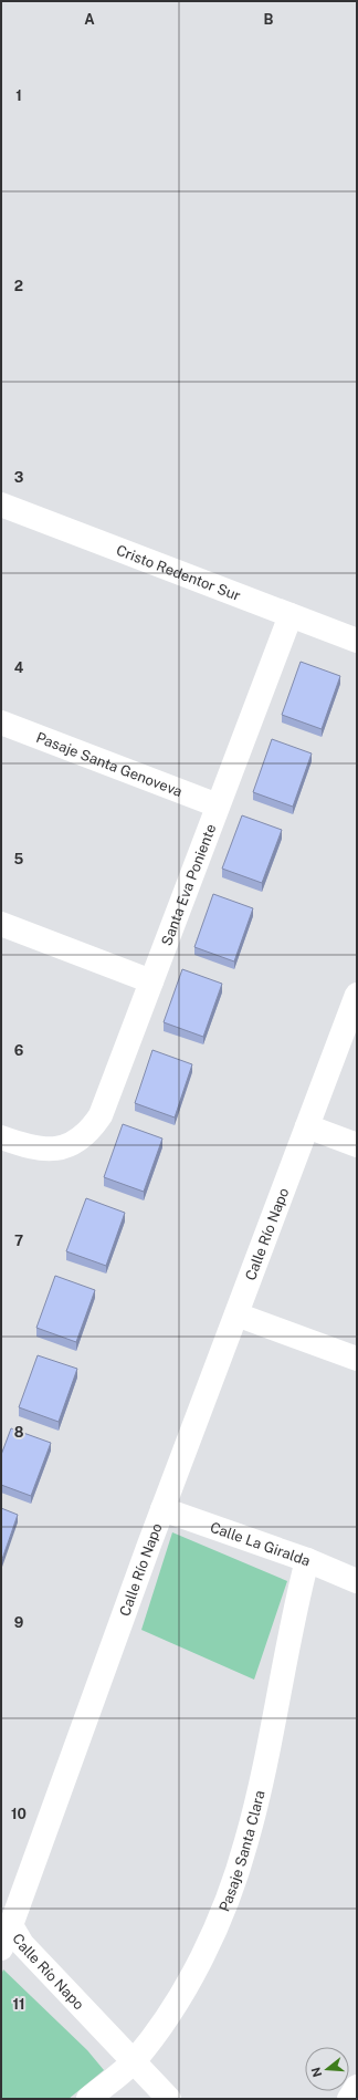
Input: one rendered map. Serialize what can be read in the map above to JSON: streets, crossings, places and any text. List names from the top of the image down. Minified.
{"streets":{"street":["Cristo Redentor Sur","Pasaje Santa Genoveva","Santa Eva Poniente","Calle Río Napo","Calle La Giralda","Pasaje Santa Clara"]},"crossings":[["Cristo Redentor Sur","Santa Eva Poniente"],["Pasaje Santa Genoveva","Santa Eva Poniente"],["Calle Río Napo","Calle La Giralda"],["Calle Río Napo","Pasaje Santa Clara"],["Calle La Giralda","Pasaje Santa Clara"]],"north":"left","grid":{"columns":["A","B"],"rows":["1","2","3","4","5","6","7","8","9","10","11"]}}
